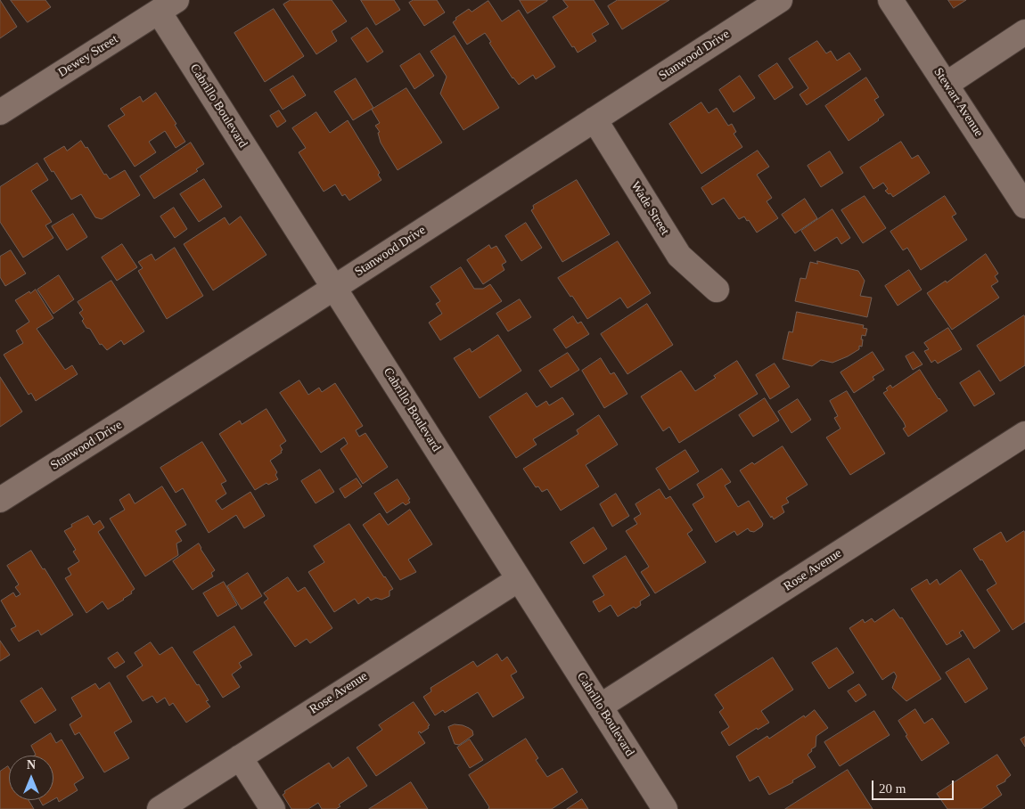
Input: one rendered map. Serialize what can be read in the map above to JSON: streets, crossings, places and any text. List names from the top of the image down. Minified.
{"streets":{"street":["Stanwood Drive","Dewey Street","Stewart Avenue","Cabrillo Boulevard","Wade Street","Rose Avenue"]},"crossings":[["Stanwood Drive","Cabrillo Boulevard"],["Stanwood Drive","Wade Street"],["Dewey Street","Cabrillo Boulevard"],["Cabrillo Boulevard","Rose Avenue"]],"scale_bar":"20 m","north":"top"}
